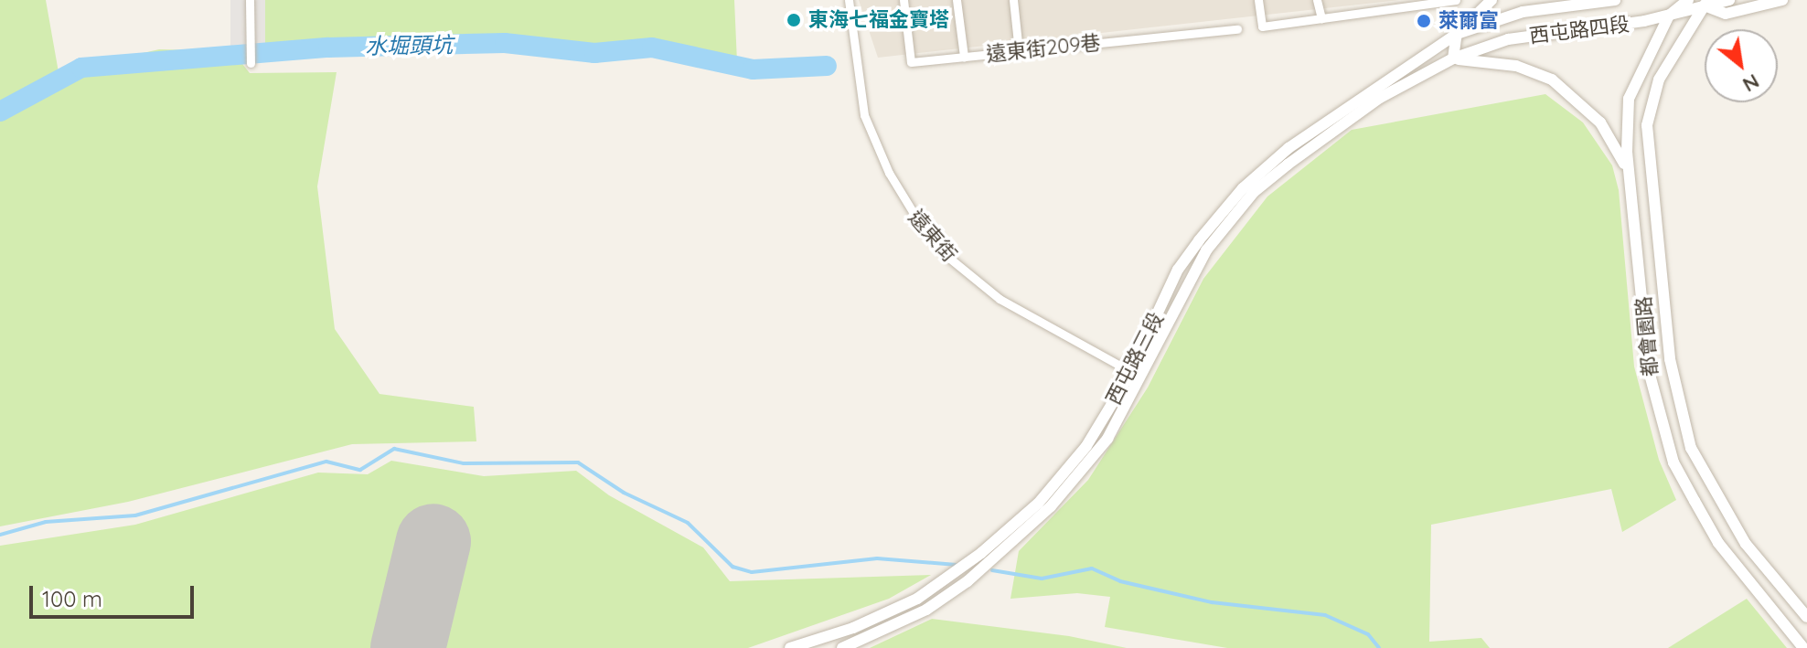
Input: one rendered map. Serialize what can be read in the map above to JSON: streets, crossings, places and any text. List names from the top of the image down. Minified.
{"streets":{"street":["西屯路四段","遠東街209巷","遠東街","都會園路","西屯路三段"]},"crossings":[["西屯路四段","都會園路"],["西屯路四段","西屯路三段"],["遠東街","西屯路三段"]],"water":["水堀頭坑"],"places":["東海七福金寶塔","萊爾富"],"scale_bar":"100 m","north":"bottom right"}
